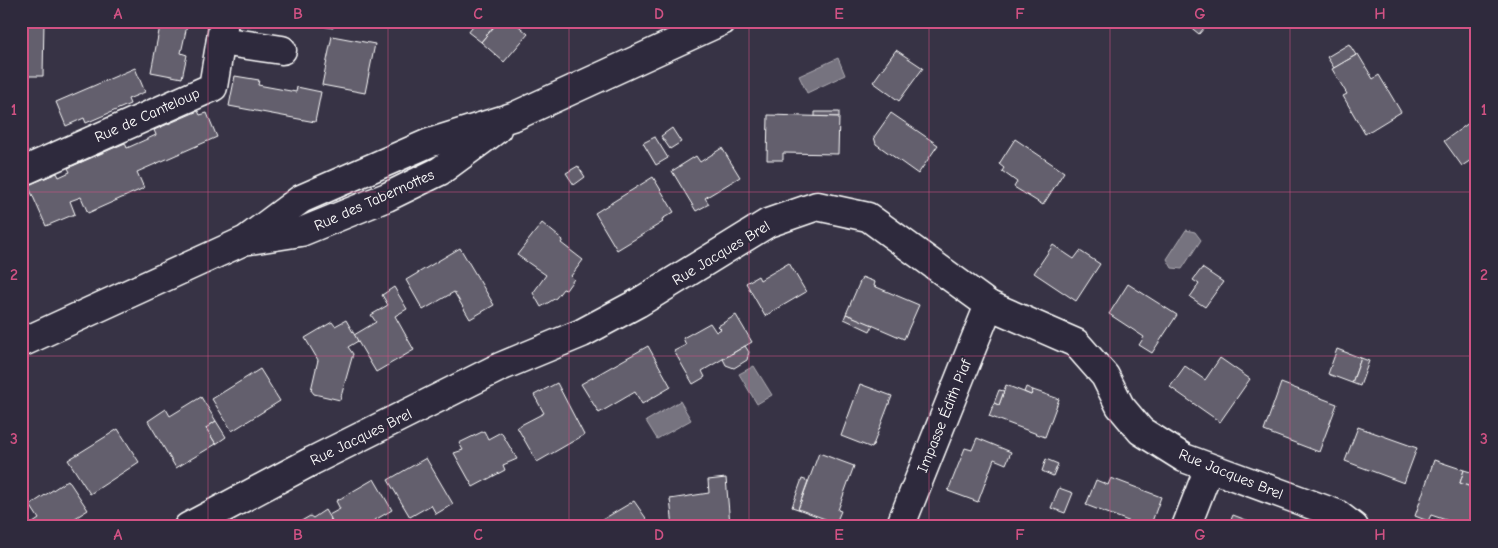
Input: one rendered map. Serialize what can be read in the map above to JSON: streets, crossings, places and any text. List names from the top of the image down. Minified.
{"streets":{"street":["Rue de Canteloup","Rue des Tabernottes","Rue Jacques Brel","Impasse Édith Piaf"]},"crossings":[["Rue Jacques Brel","Impasse Édith Piaf"]],"grid":{"columns":["A","B","C","D","E","F","G","H"],"rows":["1","2","3"]}}
